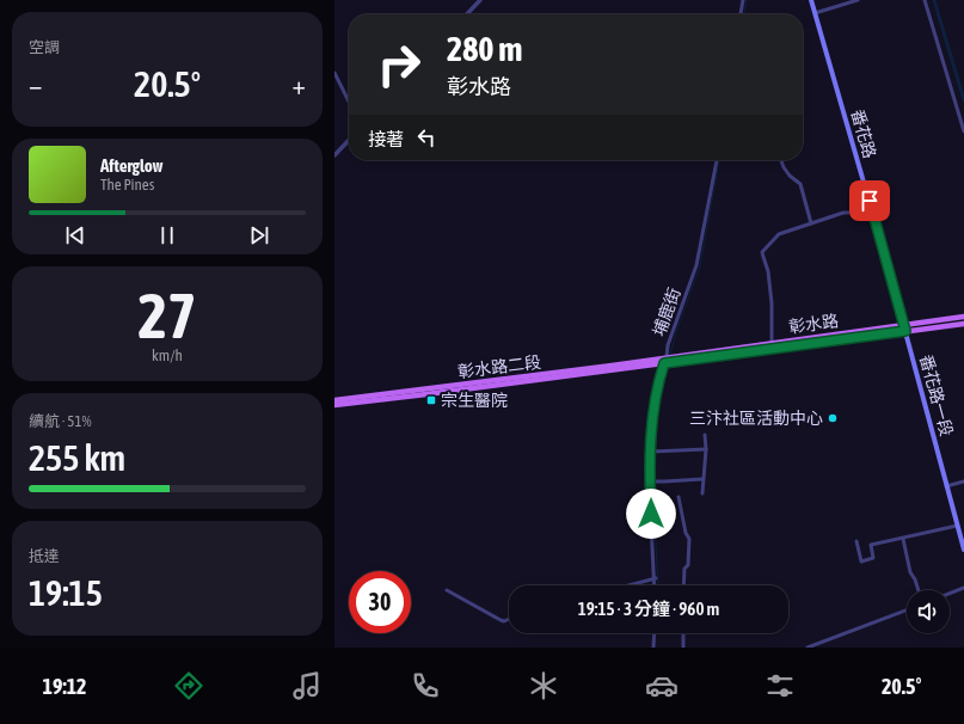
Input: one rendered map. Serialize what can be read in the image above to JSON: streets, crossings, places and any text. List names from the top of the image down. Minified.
{"streets":{"main road":["番花路","彰水路","彰水路二段","番花路一段"],"street":["埔鹿街"]},"crossings":[["番花路","彰水路"],["番花路","番花路一段"],["埔鹿街","彰水路"],["埔鹿街","彰水路二段"],["彰水路","彰水路二段"],["彰水路","番花路一段"]],"places":{"transit":["宗生醫院"],"other":["三汴社區活動中心"]},"page":{"tile":["空調",["27","km/h"],["續航 · 51%","255 km"],["抵達","19:15"]],"turn":["280 m","彰水路"],"heat":["−","20.5°","+"],"then":"接著","song":["Afterglow","The Pines"],"limit":"30","trip":"19:15 · 3 分鐘 · 960 m","tabs":["19:12","20.5°"]}}
